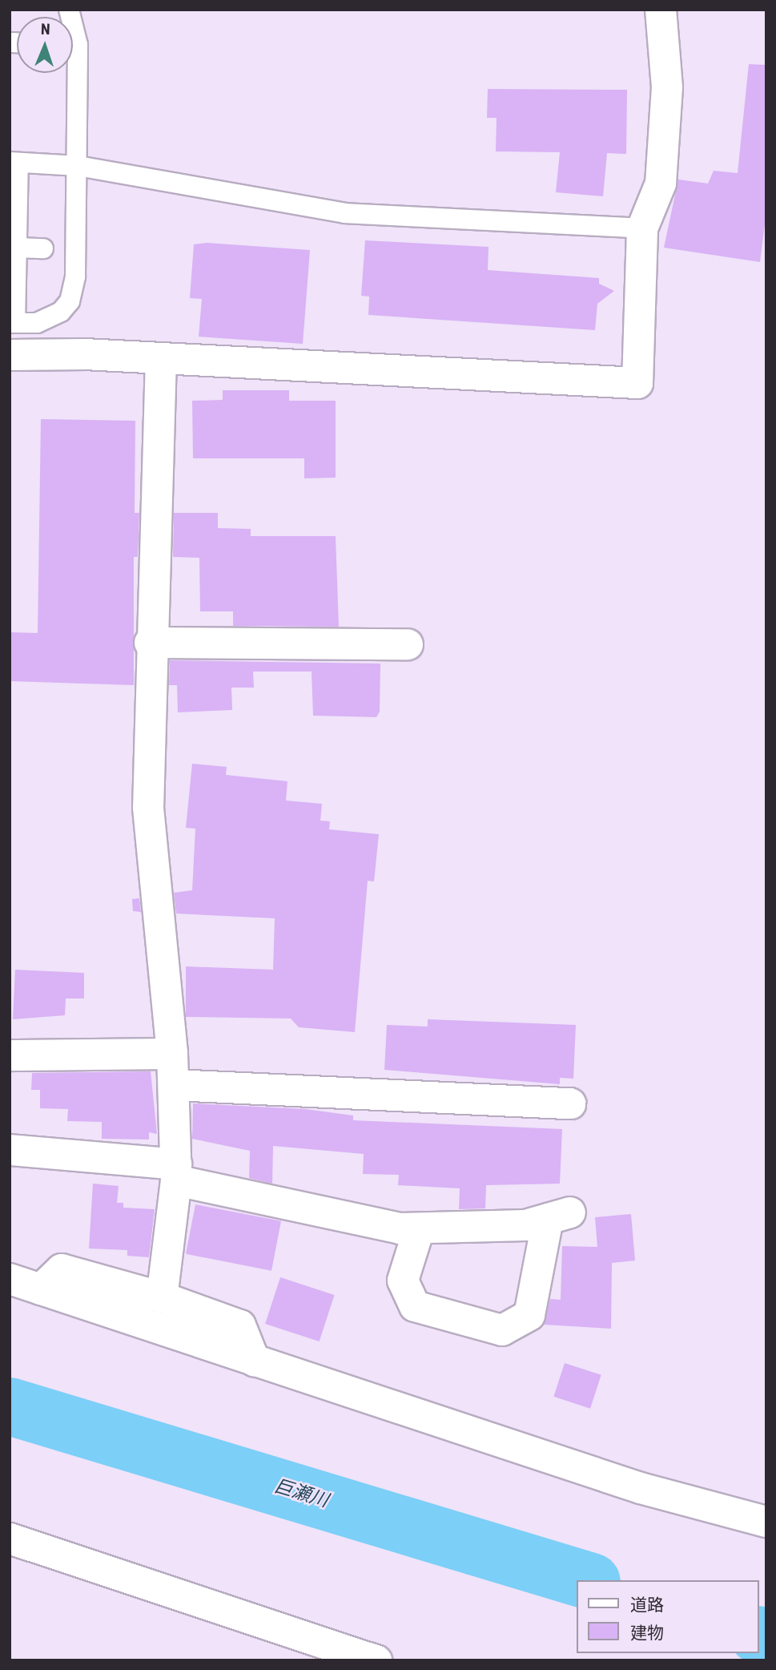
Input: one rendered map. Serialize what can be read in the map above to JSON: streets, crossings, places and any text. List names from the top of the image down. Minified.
{"water":["巨瀬川"],"legend":["道路","建物"],"north":"top"}
